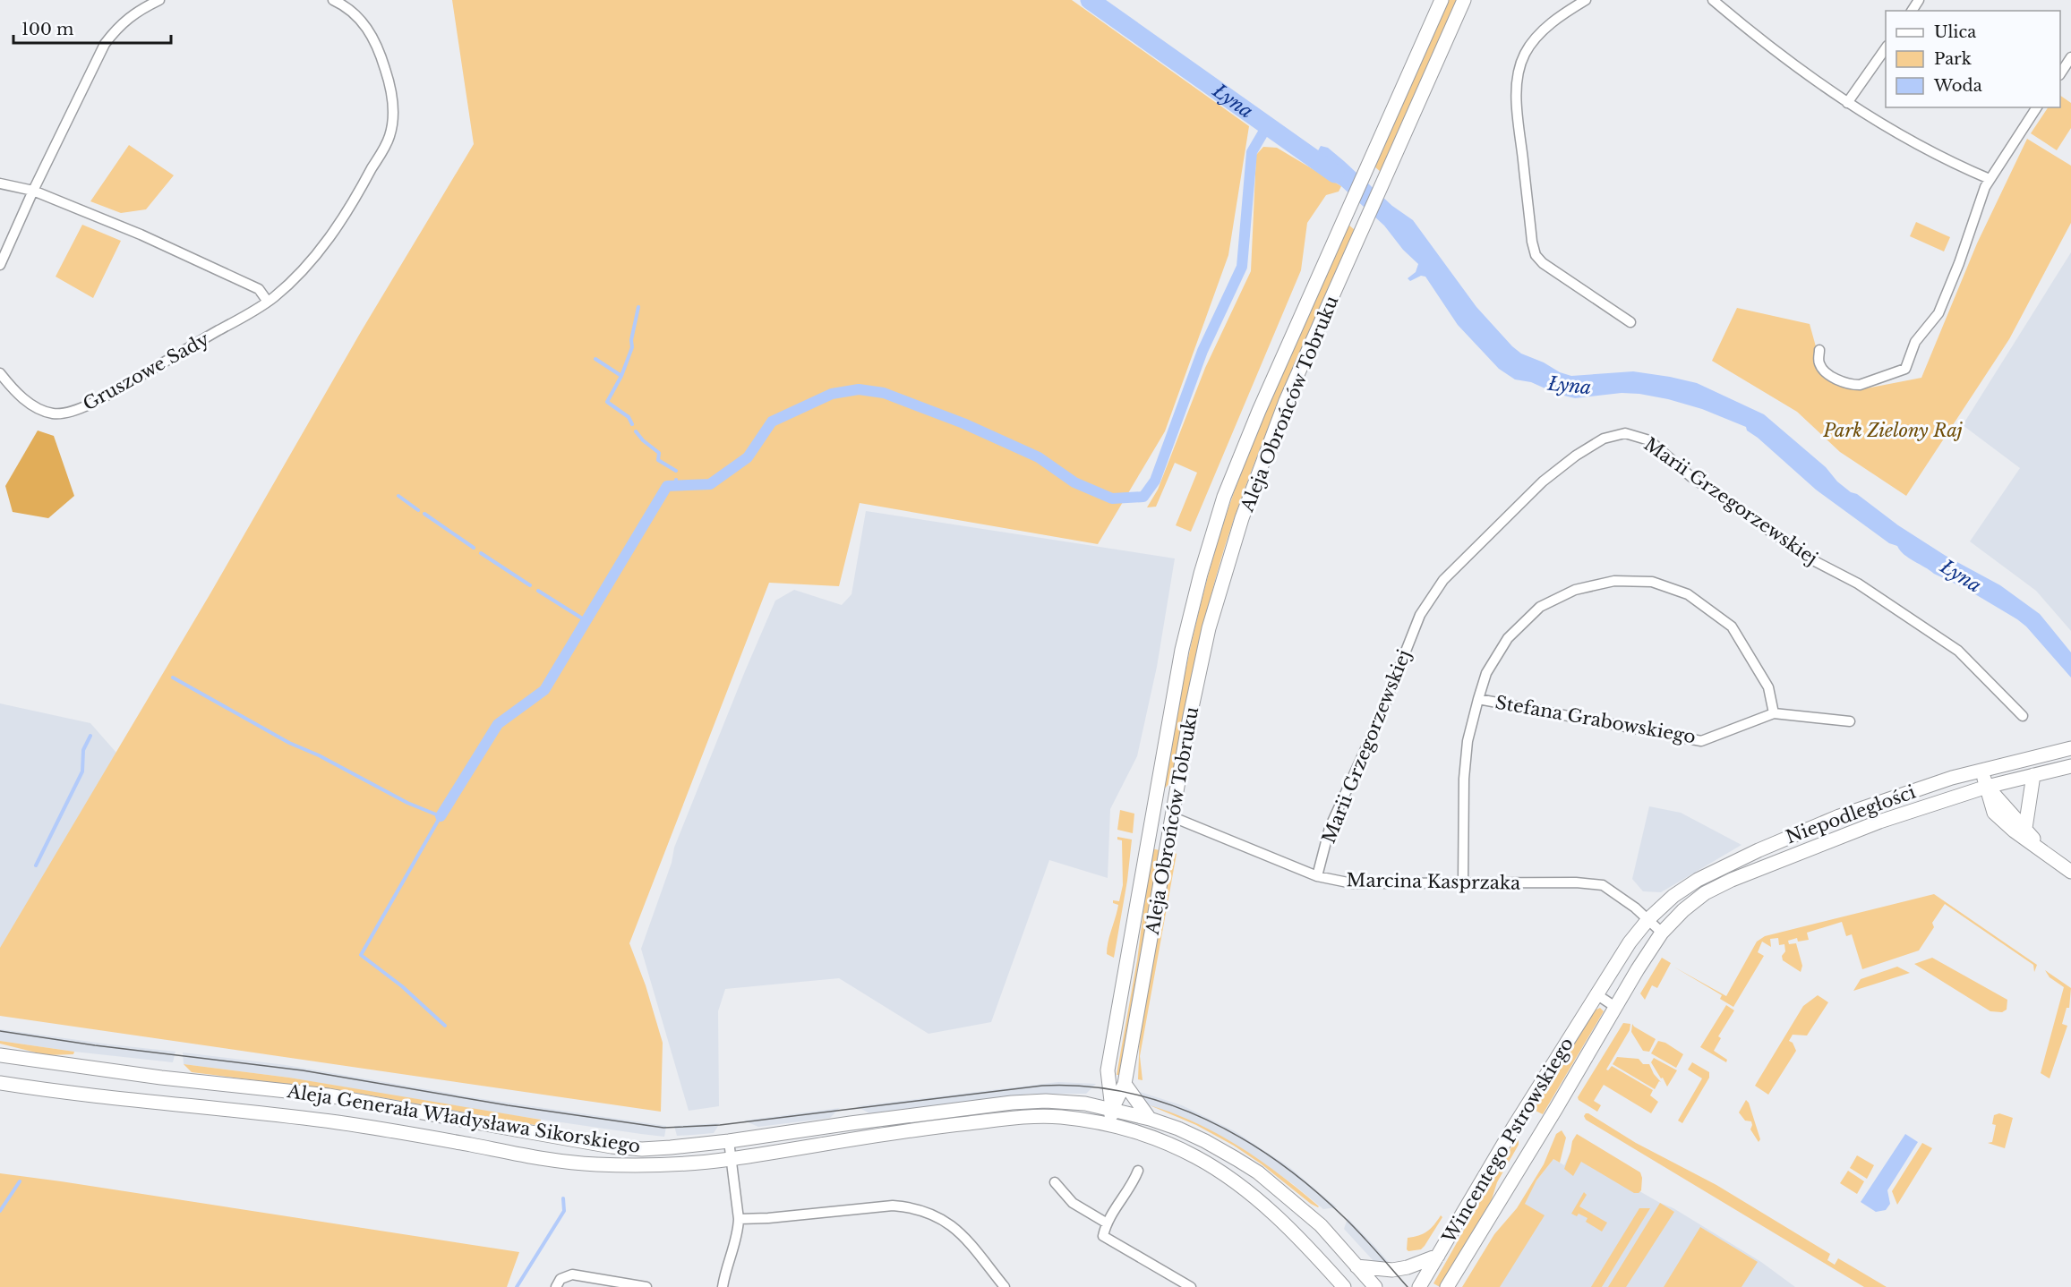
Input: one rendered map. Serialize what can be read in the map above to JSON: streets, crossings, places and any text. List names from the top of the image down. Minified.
{"streets":{"main road":["Aleja Obrońców Tobruku","Niepodległości","Aleja Generała Władysława Sikorskiego","Wincentego Pstrowskiego"],"street":["Gruszowe Sady","Marii Grzegorzewskiej","Stefana Grabowskiego","Marcina Kasprzaka"]},"crossings":[["Aleja Obrońców Tobruku","Marcina Kasprzaka"],["Aleja Obrońców Tobruku","Aleja Generała Władysława Sikorskiego"],["Marii Grzegorzewskiej","Marcina Kasprzaka"],["Stefana Grabowskiego","Marcina Kasprzaka"],["Niepodległości","Marcina Kasprzaka"],["Niepodległości","Wincentego Pstrowskiego"],["Marcina Kasprzaka","Wincentego Pstrowskiego"]],"water":["Łyna"],"parks":["Park Zielony Raj"],"legend":["Ulica","Park","Woda"],"scale_bar":"100 m"}
